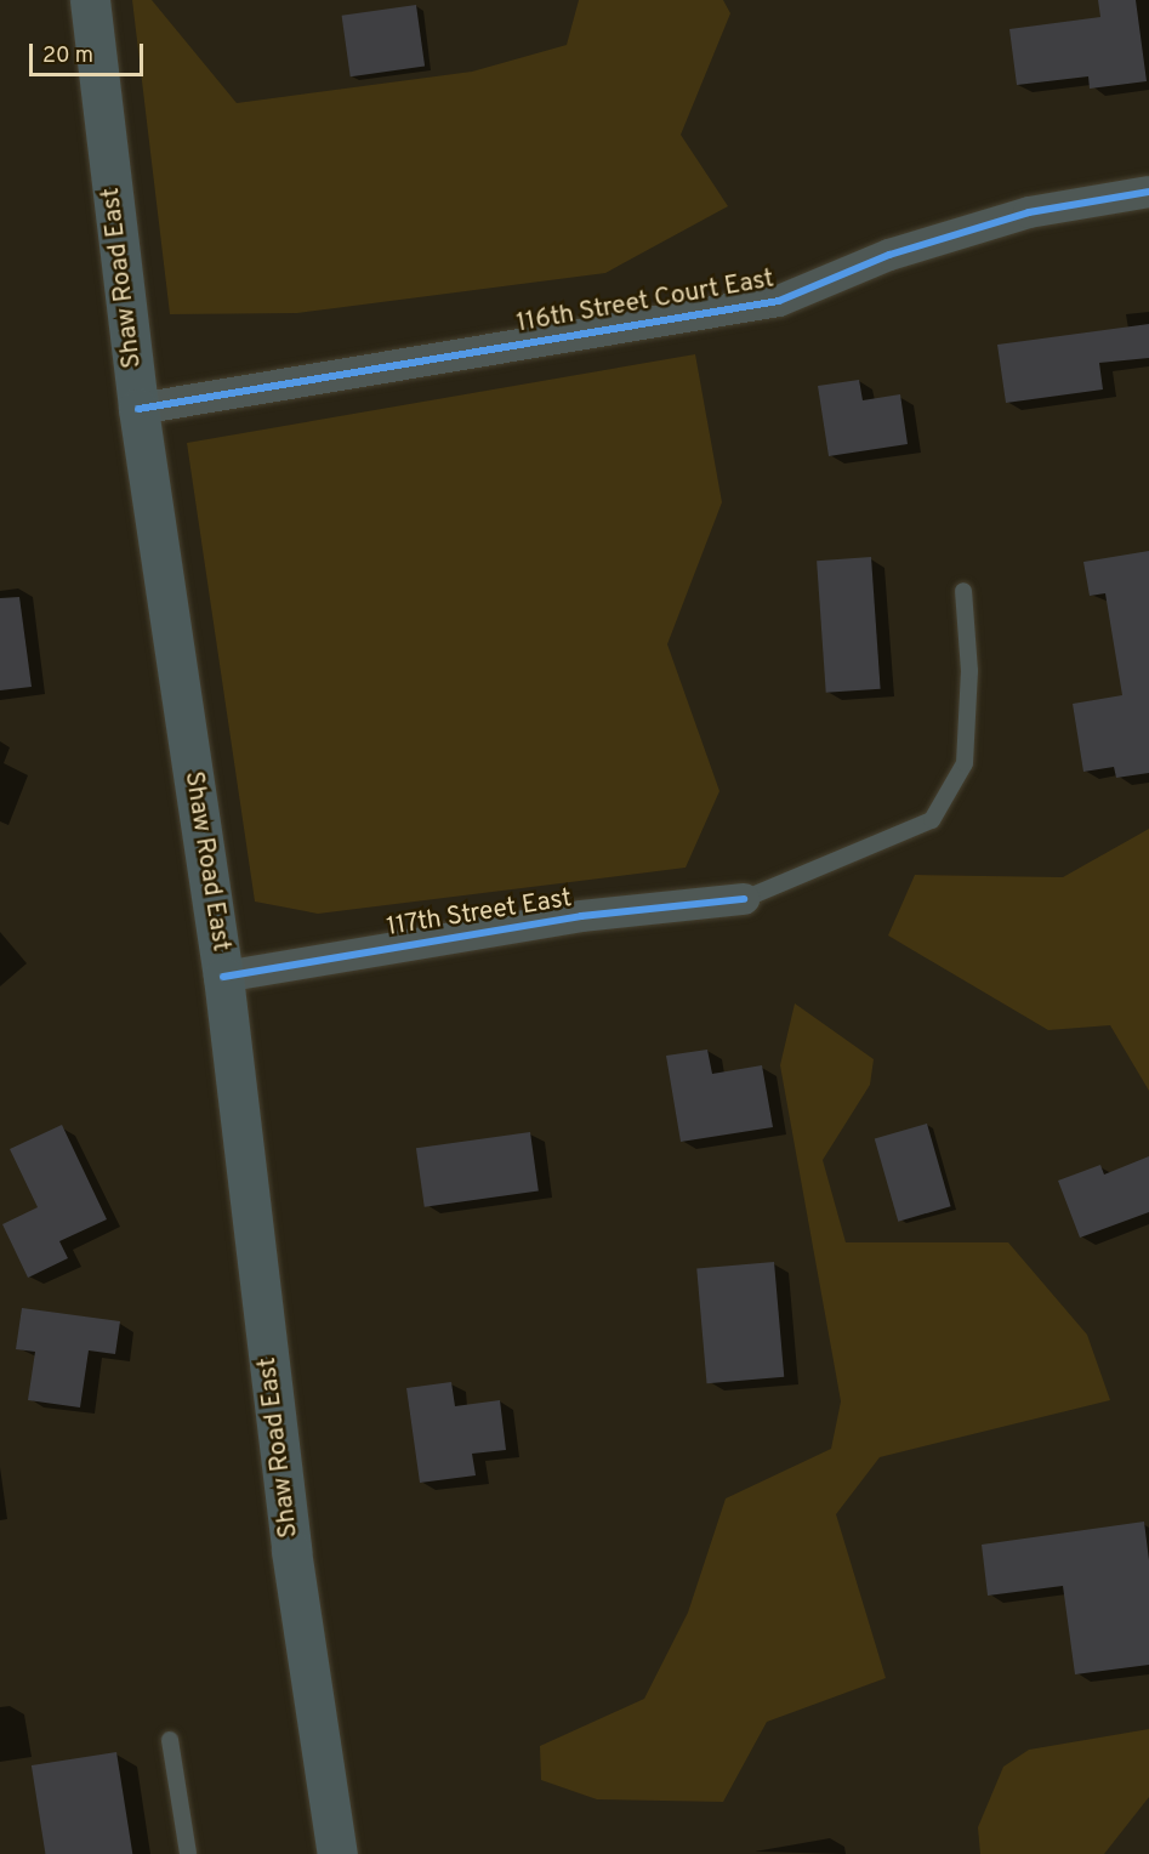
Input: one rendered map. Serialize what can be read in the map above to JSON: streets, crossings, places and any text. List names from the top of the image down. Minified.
{"streets":{"main road":["Shaw Road East"],"street":["116th Street Court East","117th Street East"]},"crossings":[["Shaw Road East","116th Street Court East"],["Shaw Road East","117th Street East"]],"scale_bar":"20 m"}
